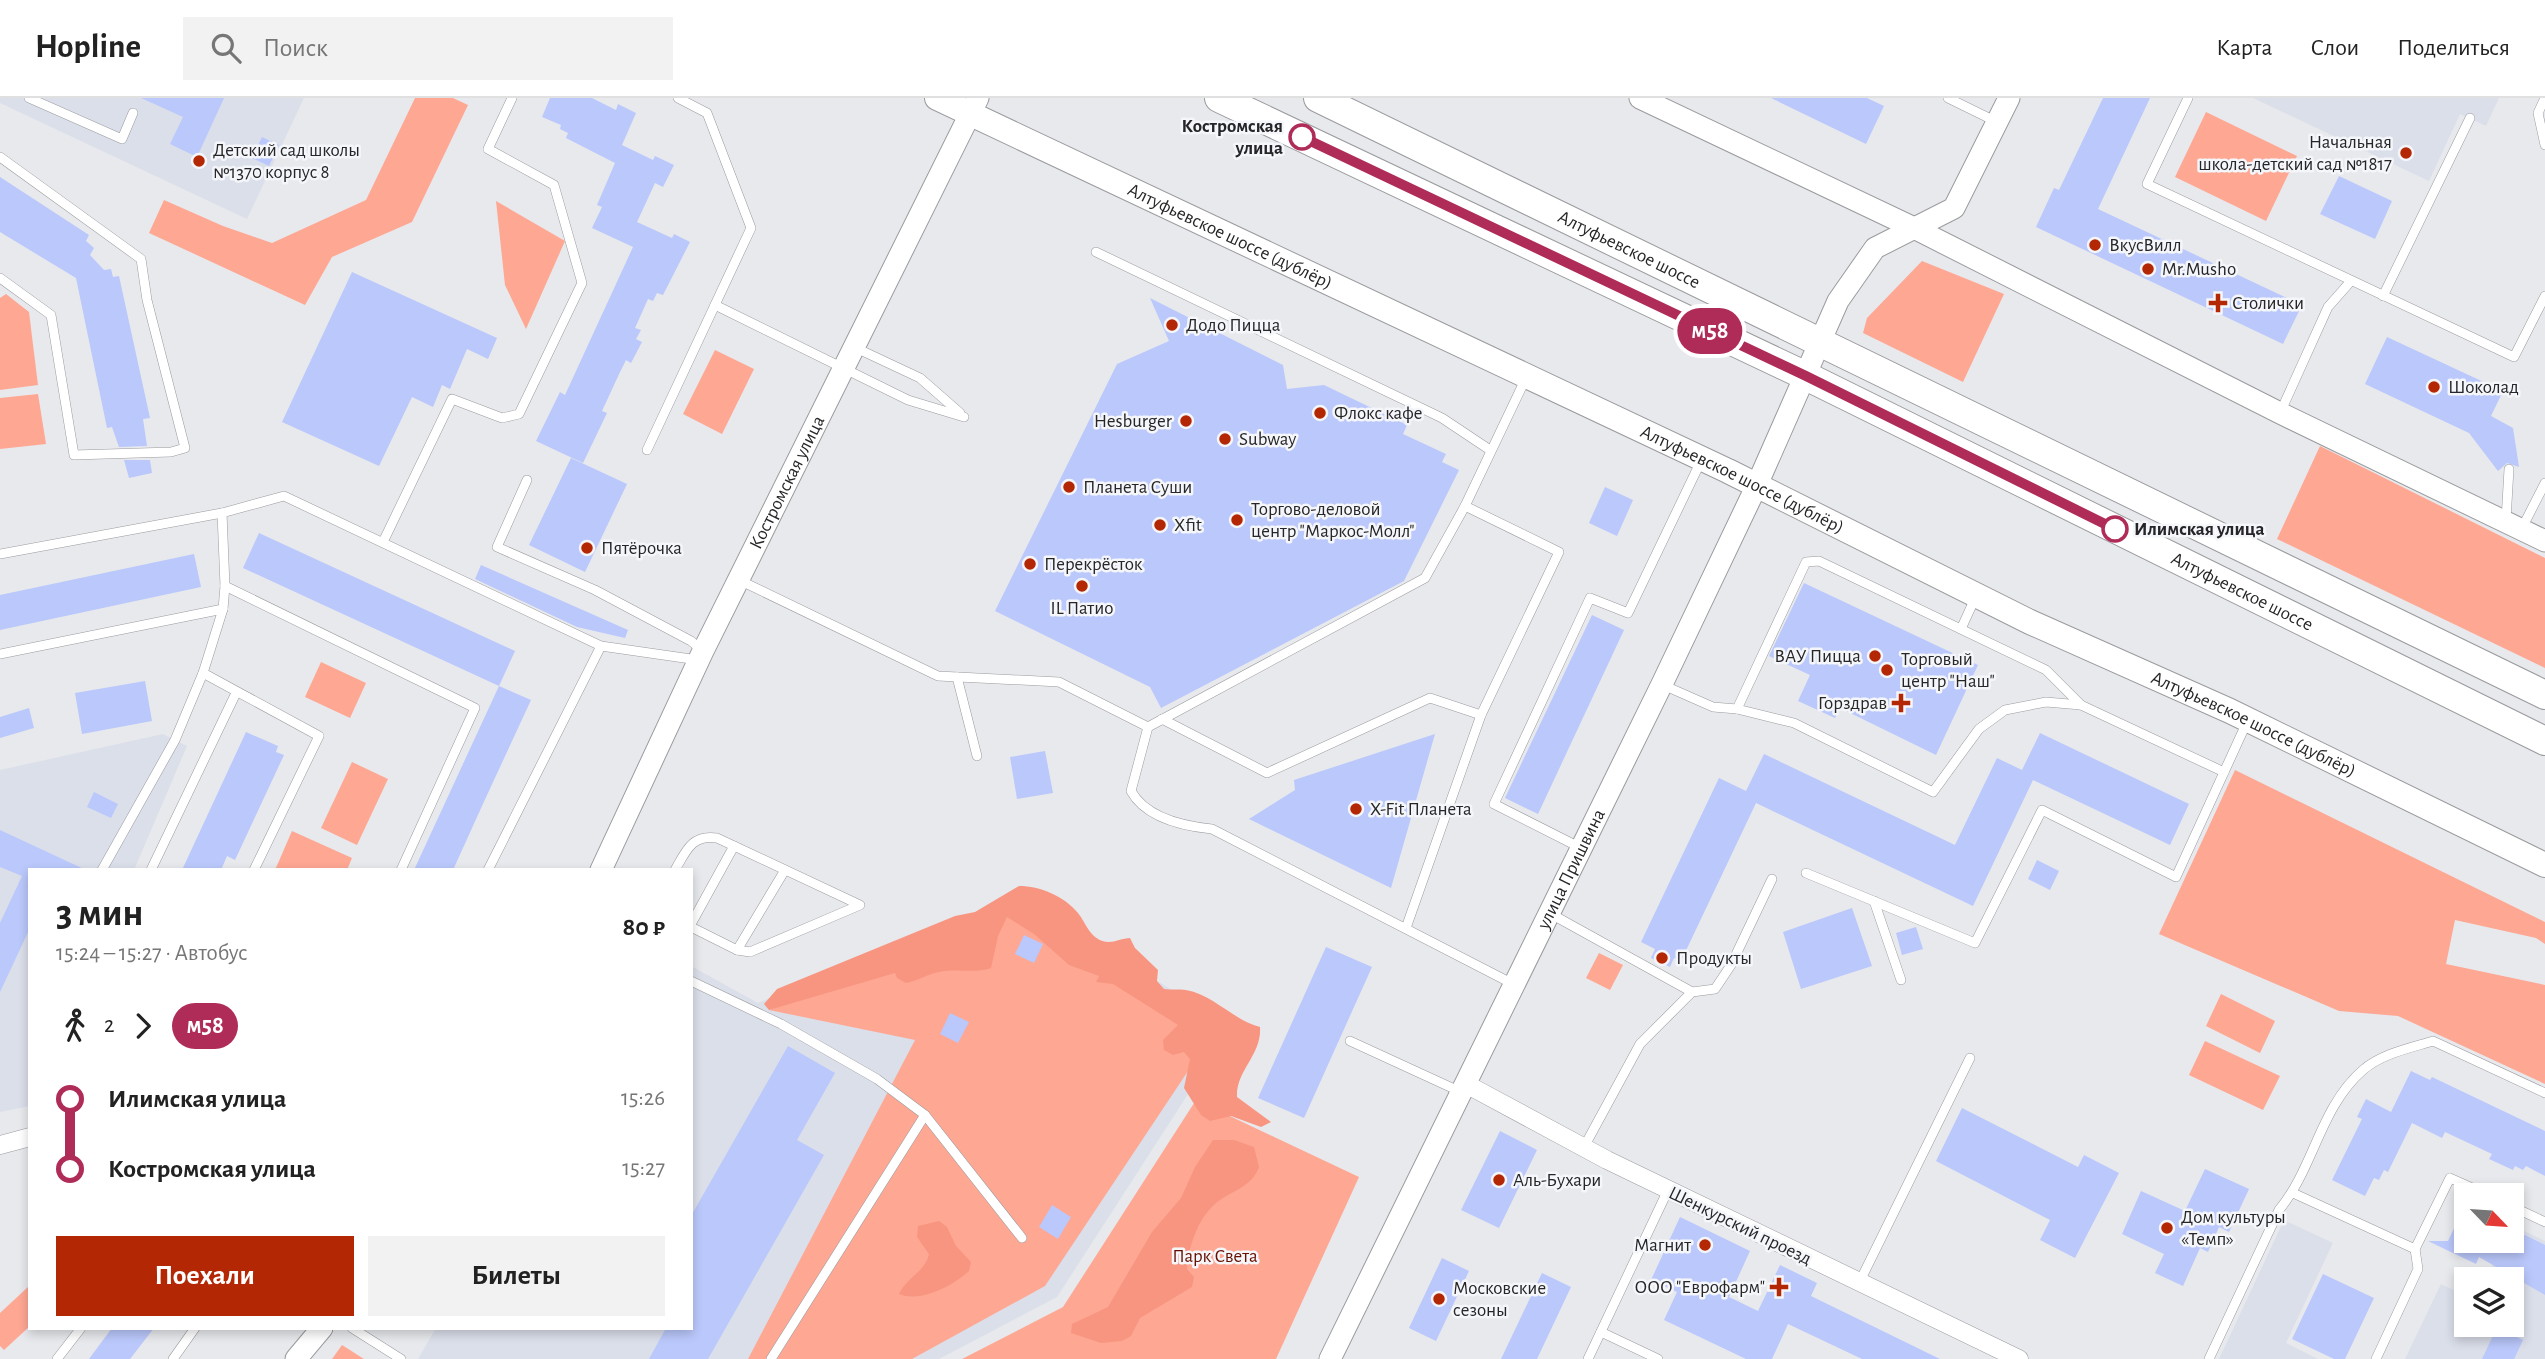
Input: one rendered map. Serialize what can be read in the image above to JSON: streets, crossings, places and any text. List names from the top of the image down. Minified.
{"streets":{"main road":["Алтуфьевское шоссе (дублёр)","Алтуфьевское шоссе"],"street":["Костромская улица","улица Пришвина","Шенкурский проезд"]},"crossings":[["Алтуфьевское шоссе (дублёр)","Костромская улица"],["Алтуфьевское шоссе (дублёр)","улица Пришвина"],["Алтуфьевское шоссе","улица Пришвина"],["улица Пришвина","Шенкурский проезд"]],"parks":["Парк Света"],"places":{"other":["Костромская улица","Начальная школа-детский сад №1817","Детский сад школы №1370 корпус 8","ВкусВилл","Mr.Musho","Додо Пицца","Шоколад","Флокс кафе","Hesburger","Subway","Планета Суши","Торгово-деловой центр \"Маркос-Молл\"","Xfit","Илимская улица","Пятёрочка","Перекрёсток","IL Патио","ВАУ Пицца","Торговый центр \"Наш\"","X-Fit Планета","Продукты","Аль-Бухари","Дом культуры «Темп»","Магнит","Московские сезоны"],"health":["Столички","Горздрав","ООО \"Еврофарм\""]},"lines":["bus line м58"],"north":"bottom right","page":{"header":"Hopline","search":"Поиск","nav":["Карта","Слои","Поделиться"],"on_map":"м58","heading":["3 мин","15:24 – 15:27 · Автобус","80 ₽"],"legs":["2","м58"],"list":[{"name":"Илимская улица","value":"15:26"},{"name":"Костромская улица","value":"15:27"}],"buttons":["Поехали","Билеты"]}}
